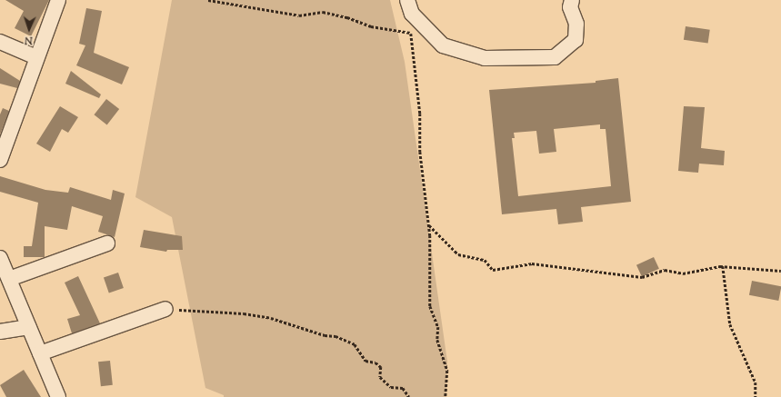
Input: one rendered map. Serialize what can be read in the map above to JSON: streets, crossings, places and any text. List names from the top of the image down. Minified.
{"north":"bottom"}
